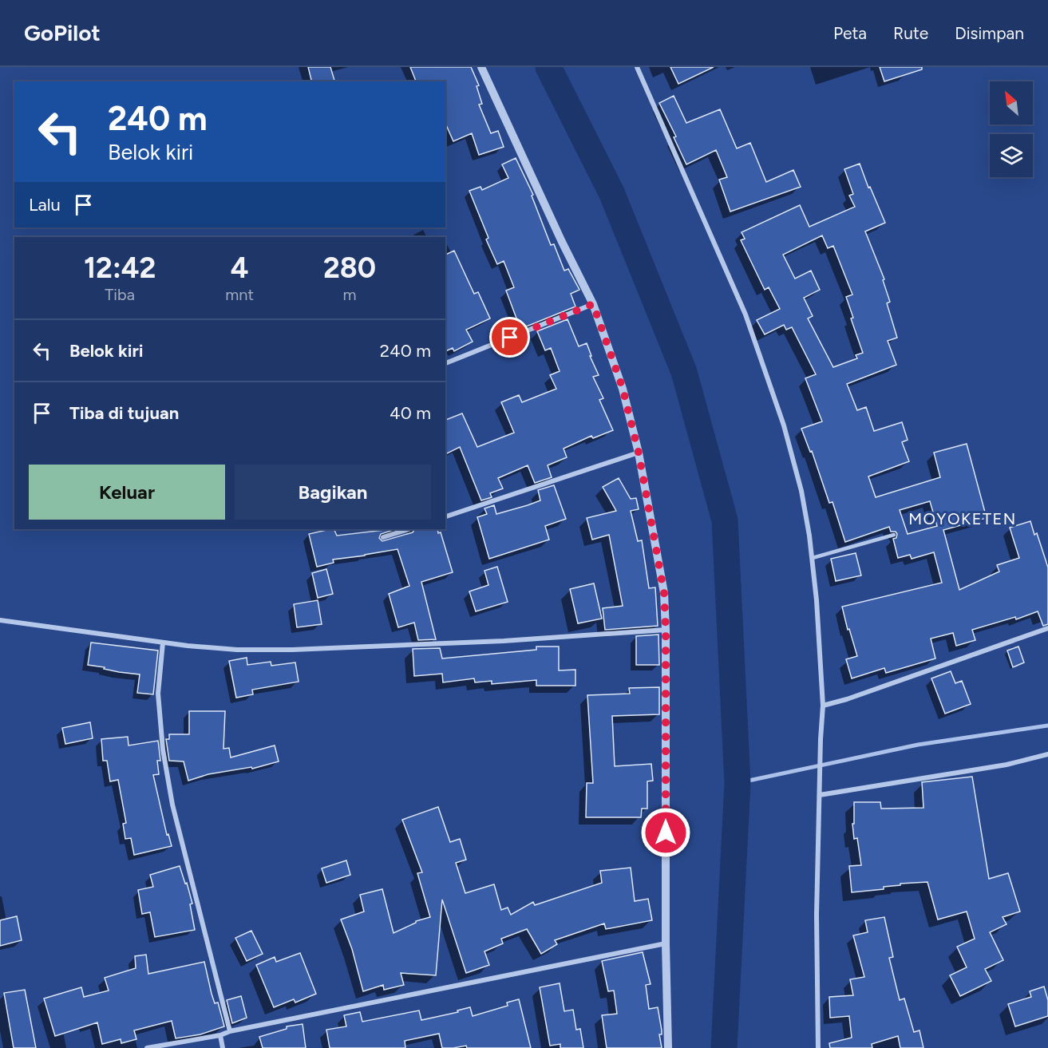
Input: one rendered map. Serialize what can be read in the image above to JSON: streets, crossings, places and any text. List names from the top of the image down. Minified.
{"districts":["MOYOKETEN"],"north":"top left","page":{"header":"GoPilot","nav":["Peta","Rute","Disimpan"],"turn":["240 m","Belok kiri"],"then":"Lalu","eta":["12:42","Tiba","4","mnt","280","m"],"list":[{"name":"Belok kiri","value":"240 m"},{"name":"Tiba di tujuan","value":"40 m"}],"buttons":["Keluar","Bagikan"]}}
